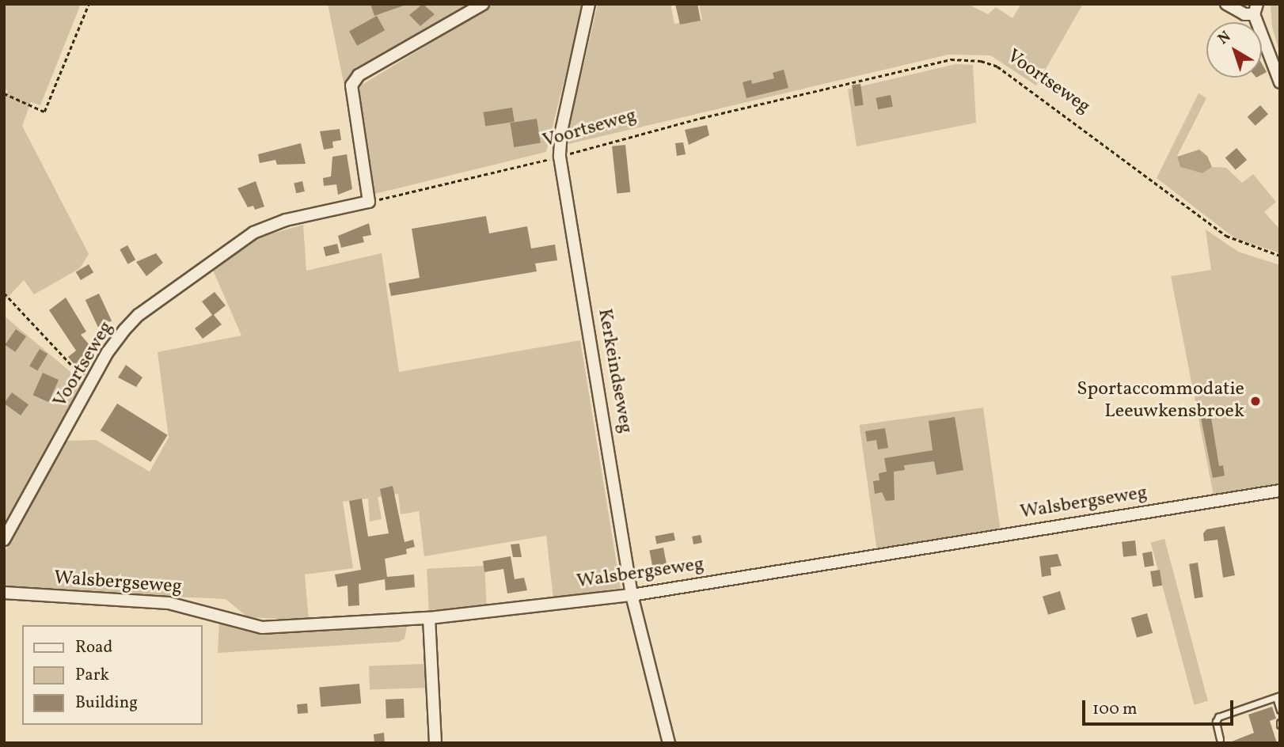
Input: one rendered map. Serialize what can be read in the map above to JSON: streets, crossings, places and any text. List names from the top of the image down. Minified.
{"streets":{"street":["Voortseweg","Kerkeindseweg","Walsbergseweg"]},"crossings":[["Voortseweg","Kerkeindseweg"],["Kerkeindseweg","Walsbergseweg"]],"places":["Sportaccommodatie Leeuwkensbroek"],"legend":["Road","Park","Building"],"scale_bar":"100 m","north":"top left"}
